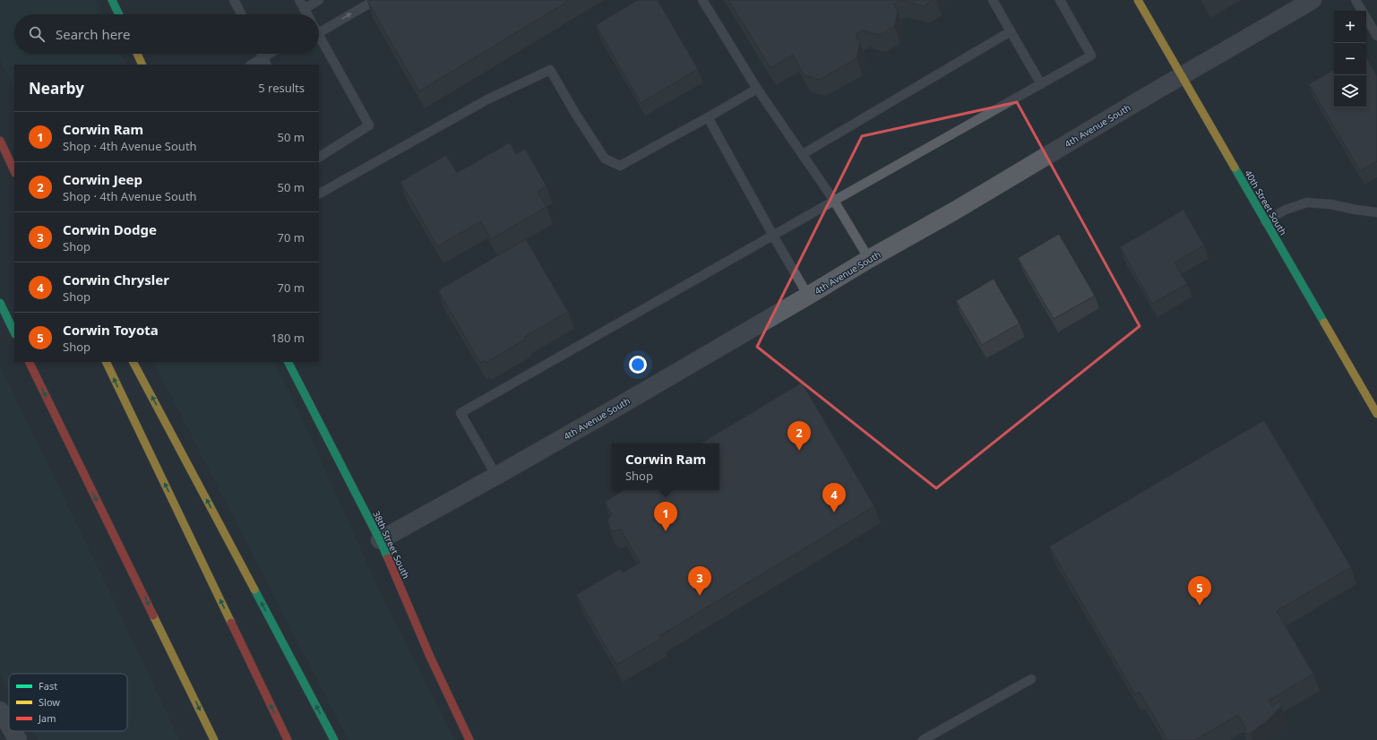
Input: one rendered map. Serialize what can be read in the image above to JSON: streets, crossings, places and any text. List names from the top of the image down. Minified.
{"streets":{"main road":["40th Street South","38th Street South"],"street":["4th Avenue South"]},"crossings":[["4th Avenue South","40th Street South"],["4th Avenue South","38th Street South"]],"legend":["Fast","Slow","Jam"],"page":{"map_buttons":["+","−"],"search":"Search here","heading":["Nearby","5 results"],"list":[{"mark":"1","name":"Corwin Ram","note":"Shop · 4th Avenue South","value":"50 m"},{"mark":"2","name":"Corwin Jeep","note":"Shop · 4th Avenue South","value":"50 m"},{"mark":"3","name":"Corwin Dodge","note":"Shop","value":"70 m"},{"mark":"4","name":"Corwin Chrysler","note":"Shop","value":"70 m"},{"mark":"5","name":"Corwin Toyota","note":"Shop","value":"180 m"}],"pins":["2","4","1","3","5"],"popup":["Corwin Ram","Shop"]}}
